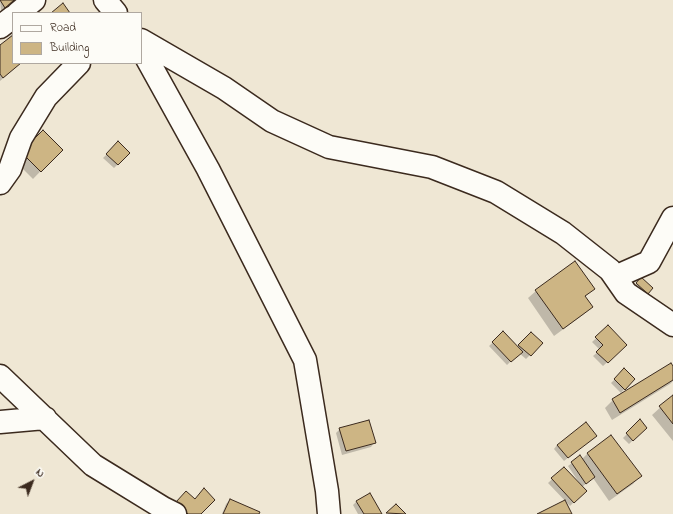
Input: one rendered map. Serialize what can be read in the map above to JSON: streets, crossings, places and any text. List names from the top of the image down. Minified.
{"legend":["Road","Building"],"north":"top right"}
